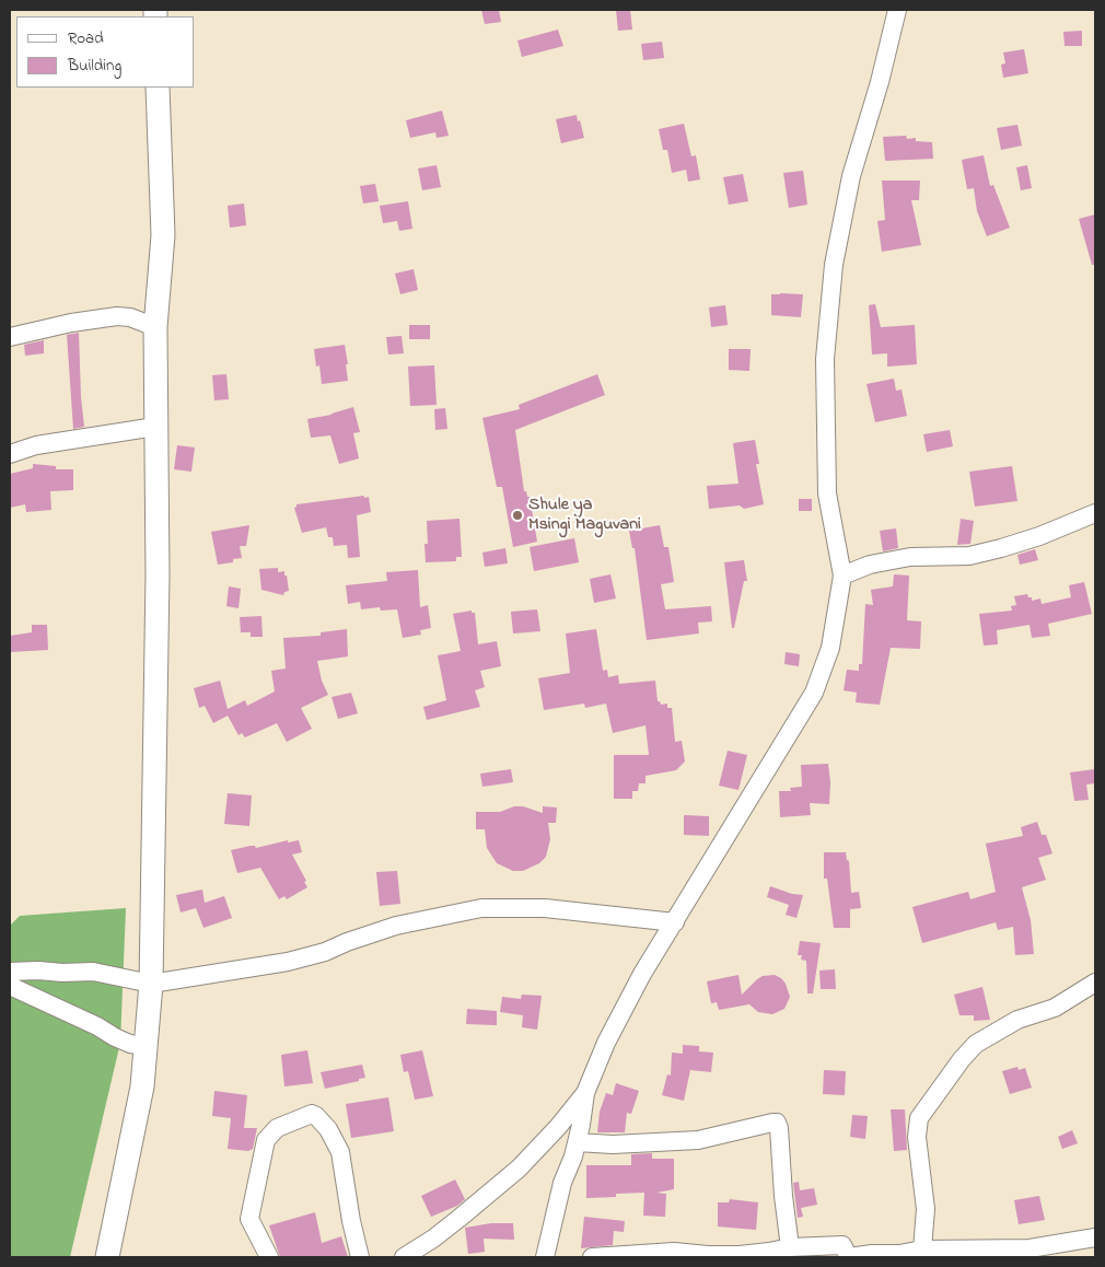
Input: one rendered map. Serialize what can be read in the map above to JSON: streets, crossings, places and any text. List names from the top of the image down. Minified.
{"places":["Shule ya Msingi Maguvani"],"legend":["Road","Building"]}
